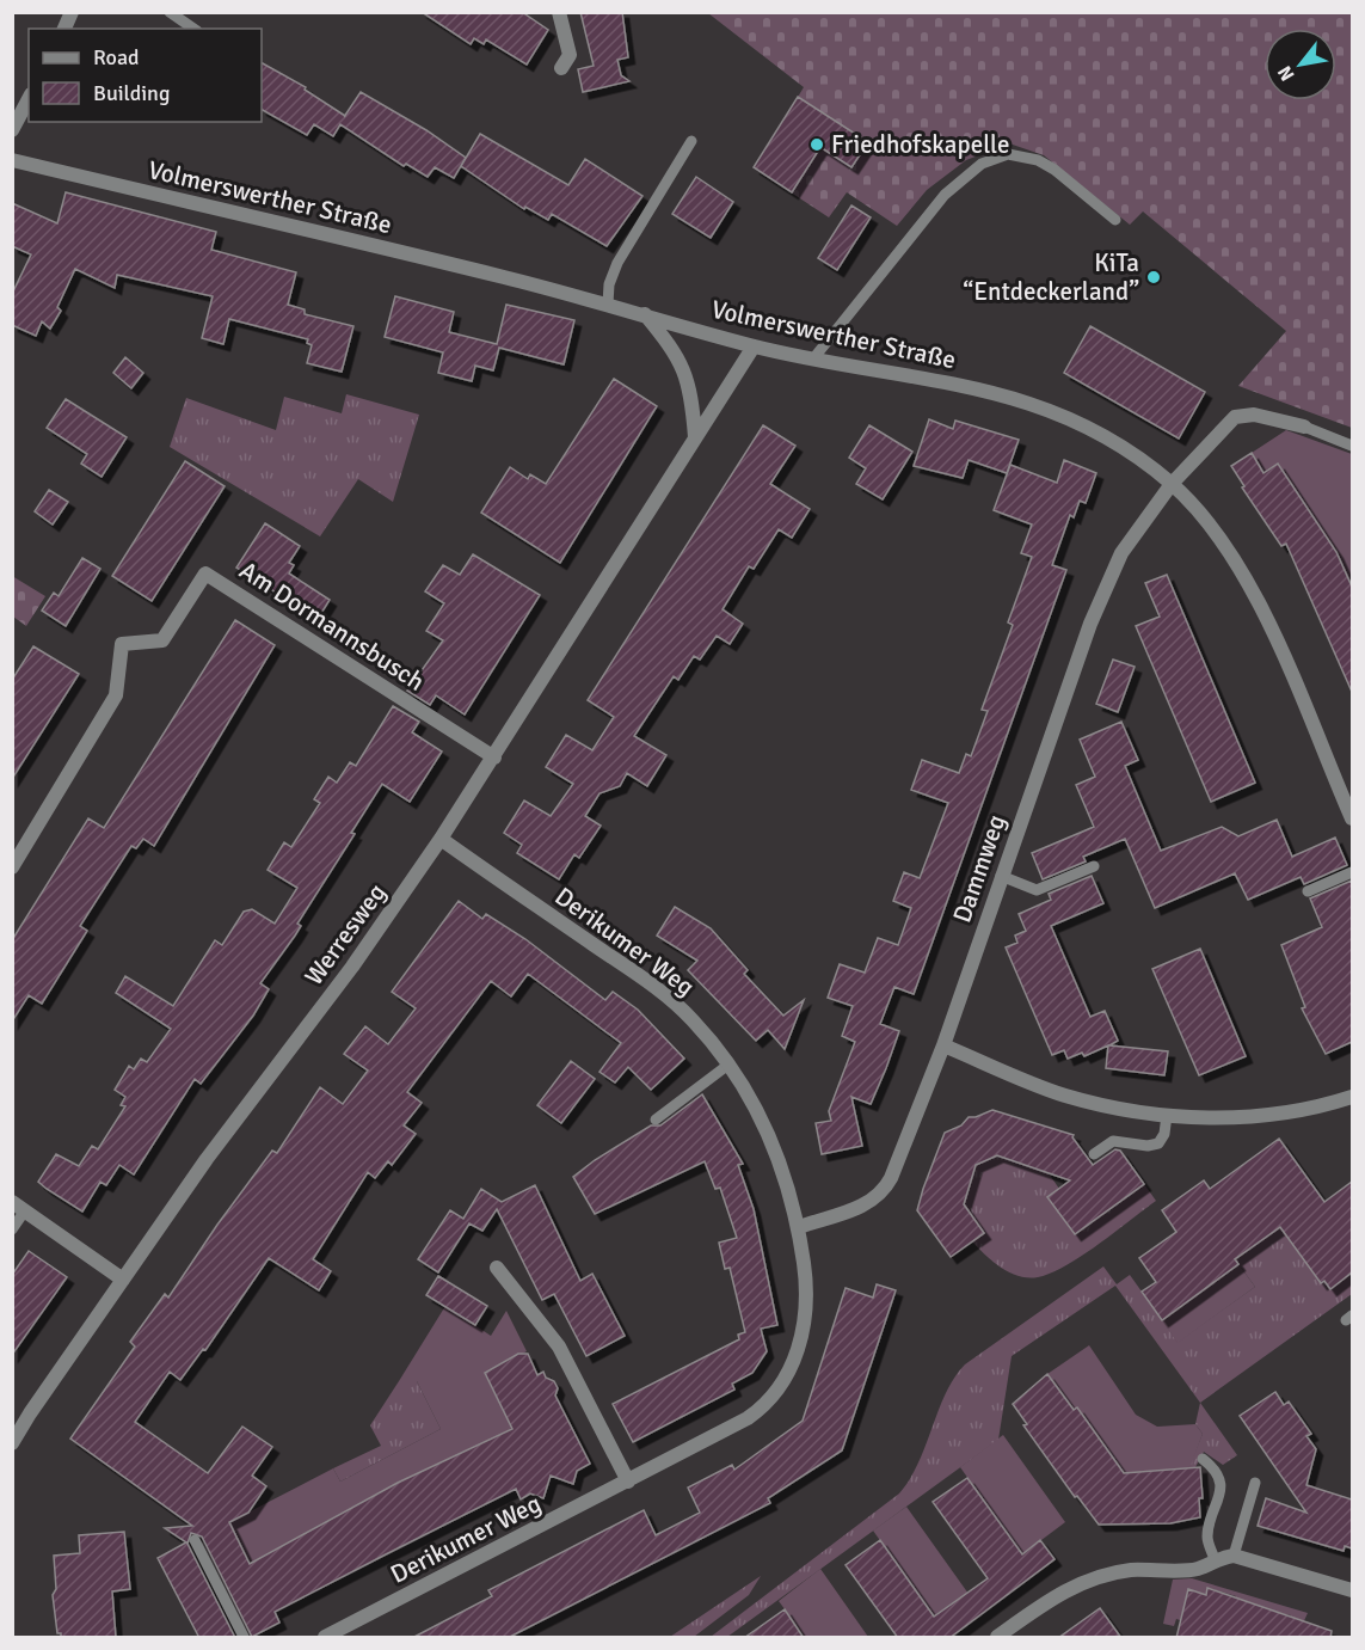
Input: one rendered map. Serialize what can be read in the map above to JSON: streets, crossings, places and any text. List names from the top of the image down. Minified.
{"streets":{"street":["Volmerswerther Straße","Am Dormannsbusch","Dammweg","Werresweg","Derikumer Weg"]},"crossings":[["Volmerswerther Straße","Dammweg"],["Volmerswerther Straße","Werresweg"],["Am Dormannsbusch","Werresweg"],["Dammweg","Derikumer Weg"],["Werresweg","Derikumer Weg"]],"places":["Friedhofskapelle","KiTa “Entdeckerland”"],"legend":["Road","Building"],"north":"bottom left"}
